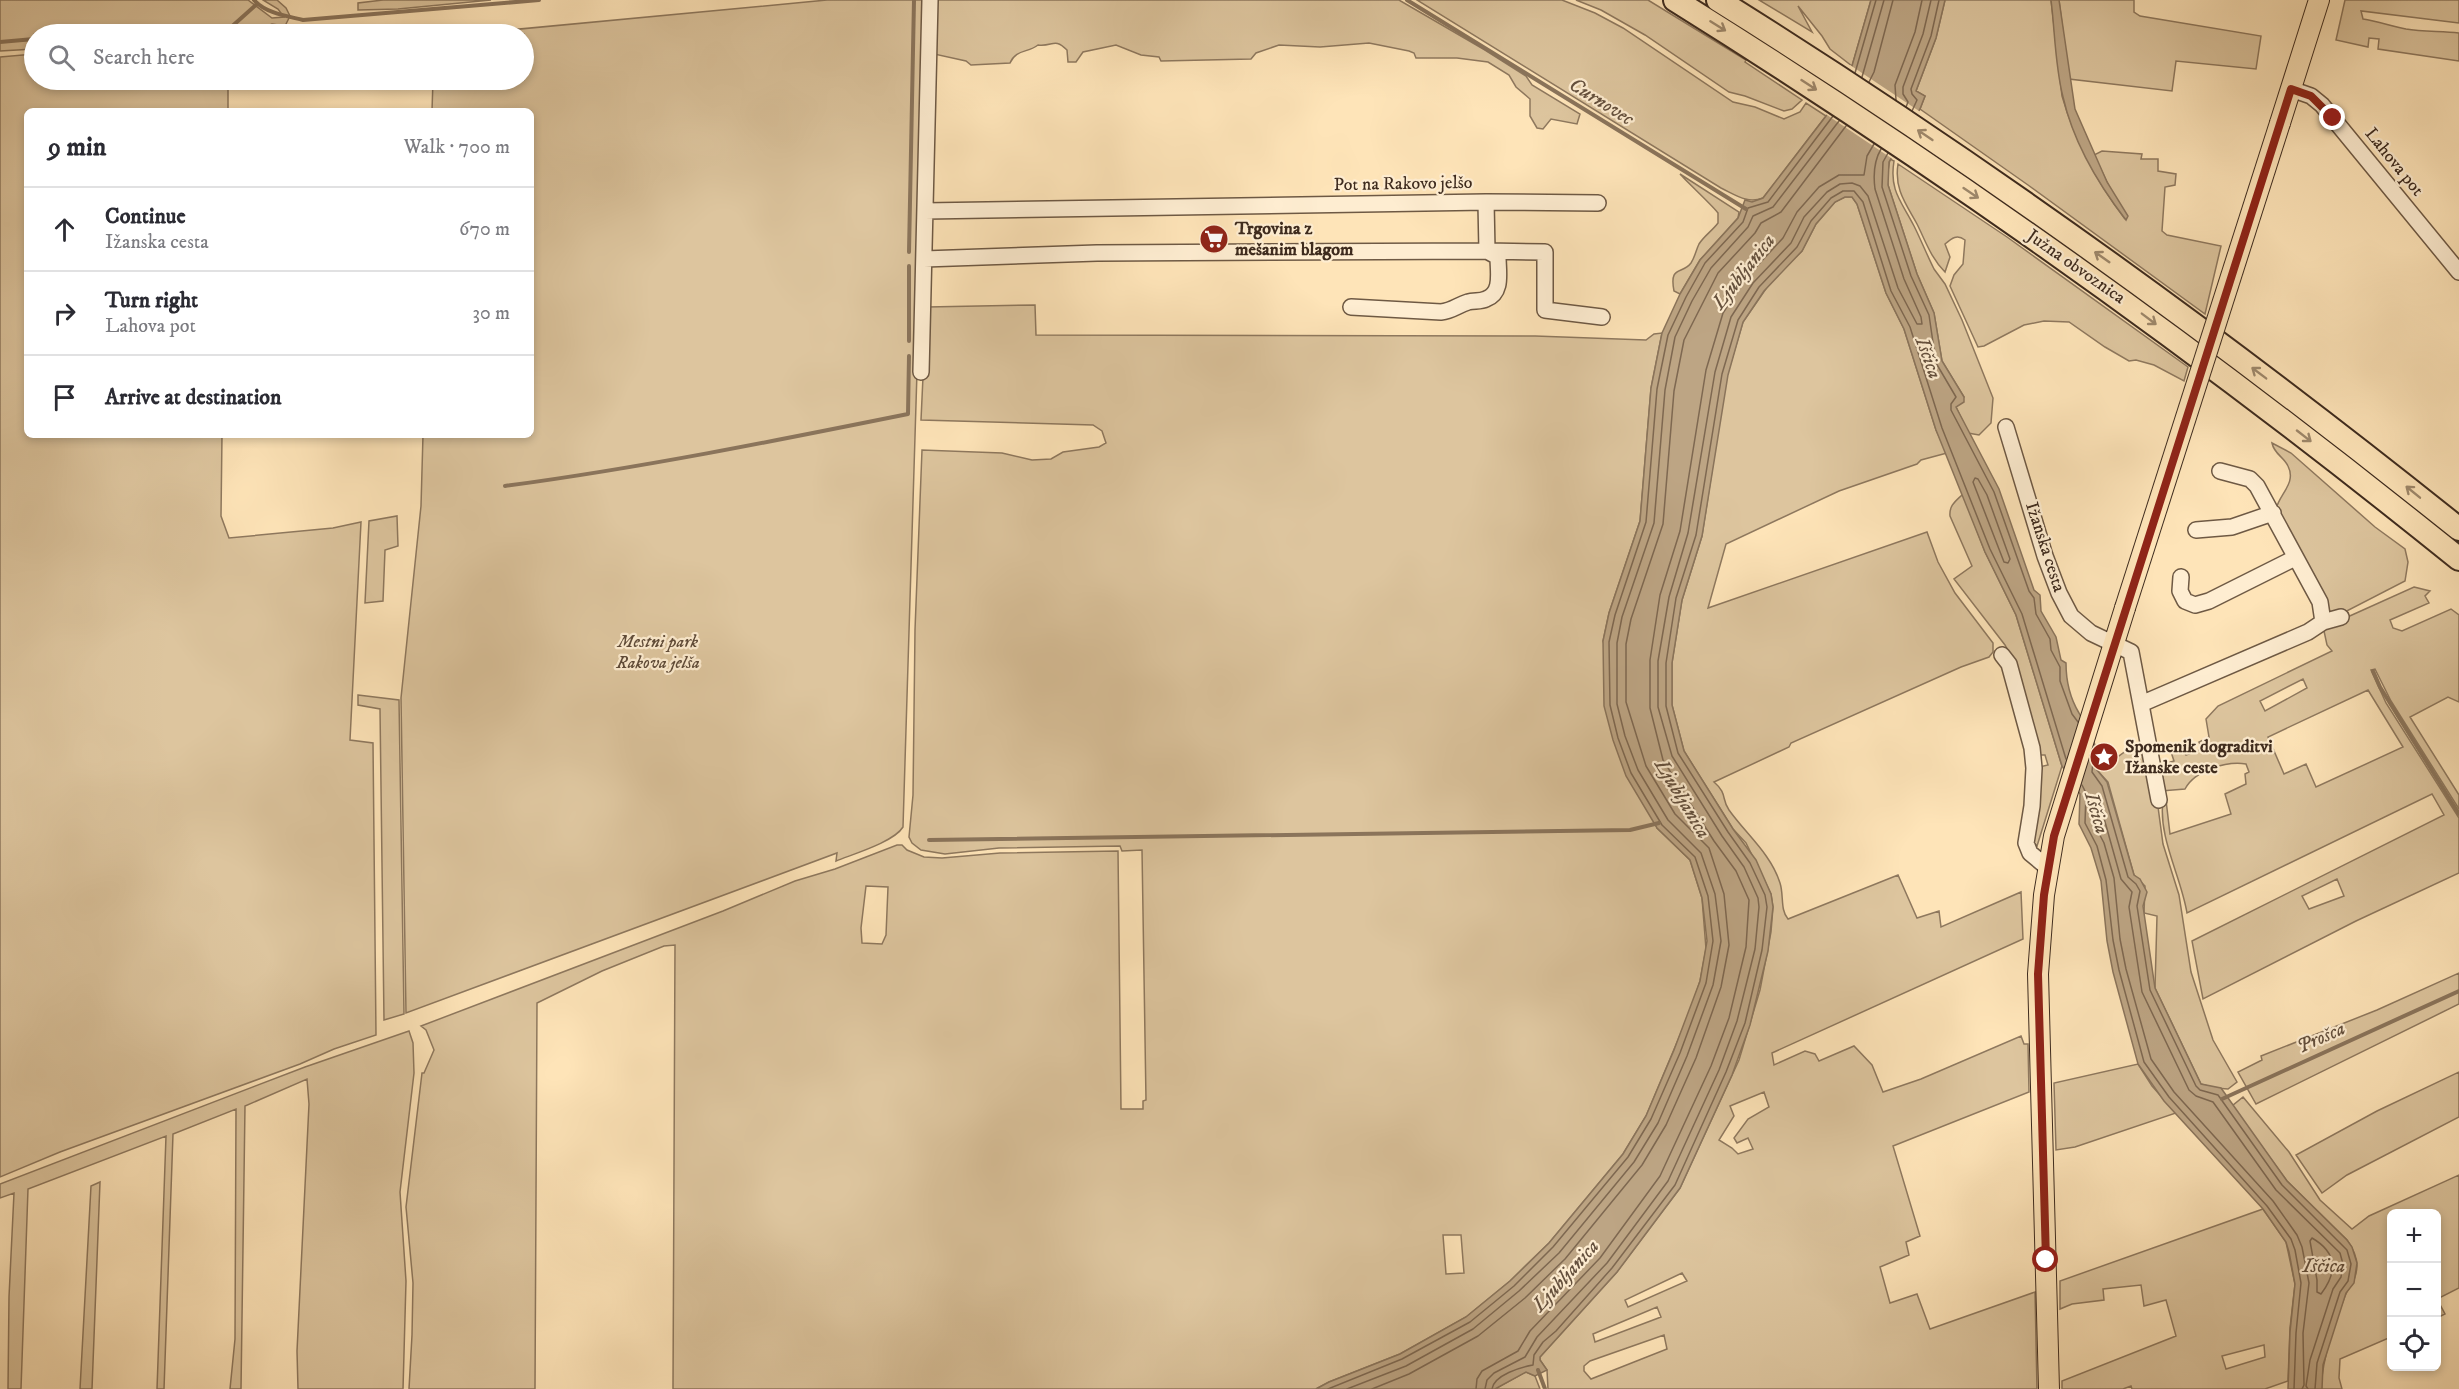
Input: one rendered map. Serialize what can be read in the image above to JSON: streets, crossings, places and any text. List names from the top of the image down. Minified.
{"streets":{"highway":["Južna obvoznica"],"street":["Lahova pot","Pot na Rakovo jelšo","Ižanska cesta"]},"water":["Curnovec","Ljubljanica","Iščica","Prošca"],"parks":["Mestni park Rakova jelša"],"places":{"supermarket":["Trgovina z mešanim blagom"],"place":["Spomenik dograditvi Ižanske ceste"]},"page":{"search":"Search here","heading":["9 min","Walk · 700 m"],"list":[["Continue","Ižanska cesta","670 m"],["Turn right","Lahova pot","30 m"],"Arrive at destination"],"map_buttons":["+","−"]}}
